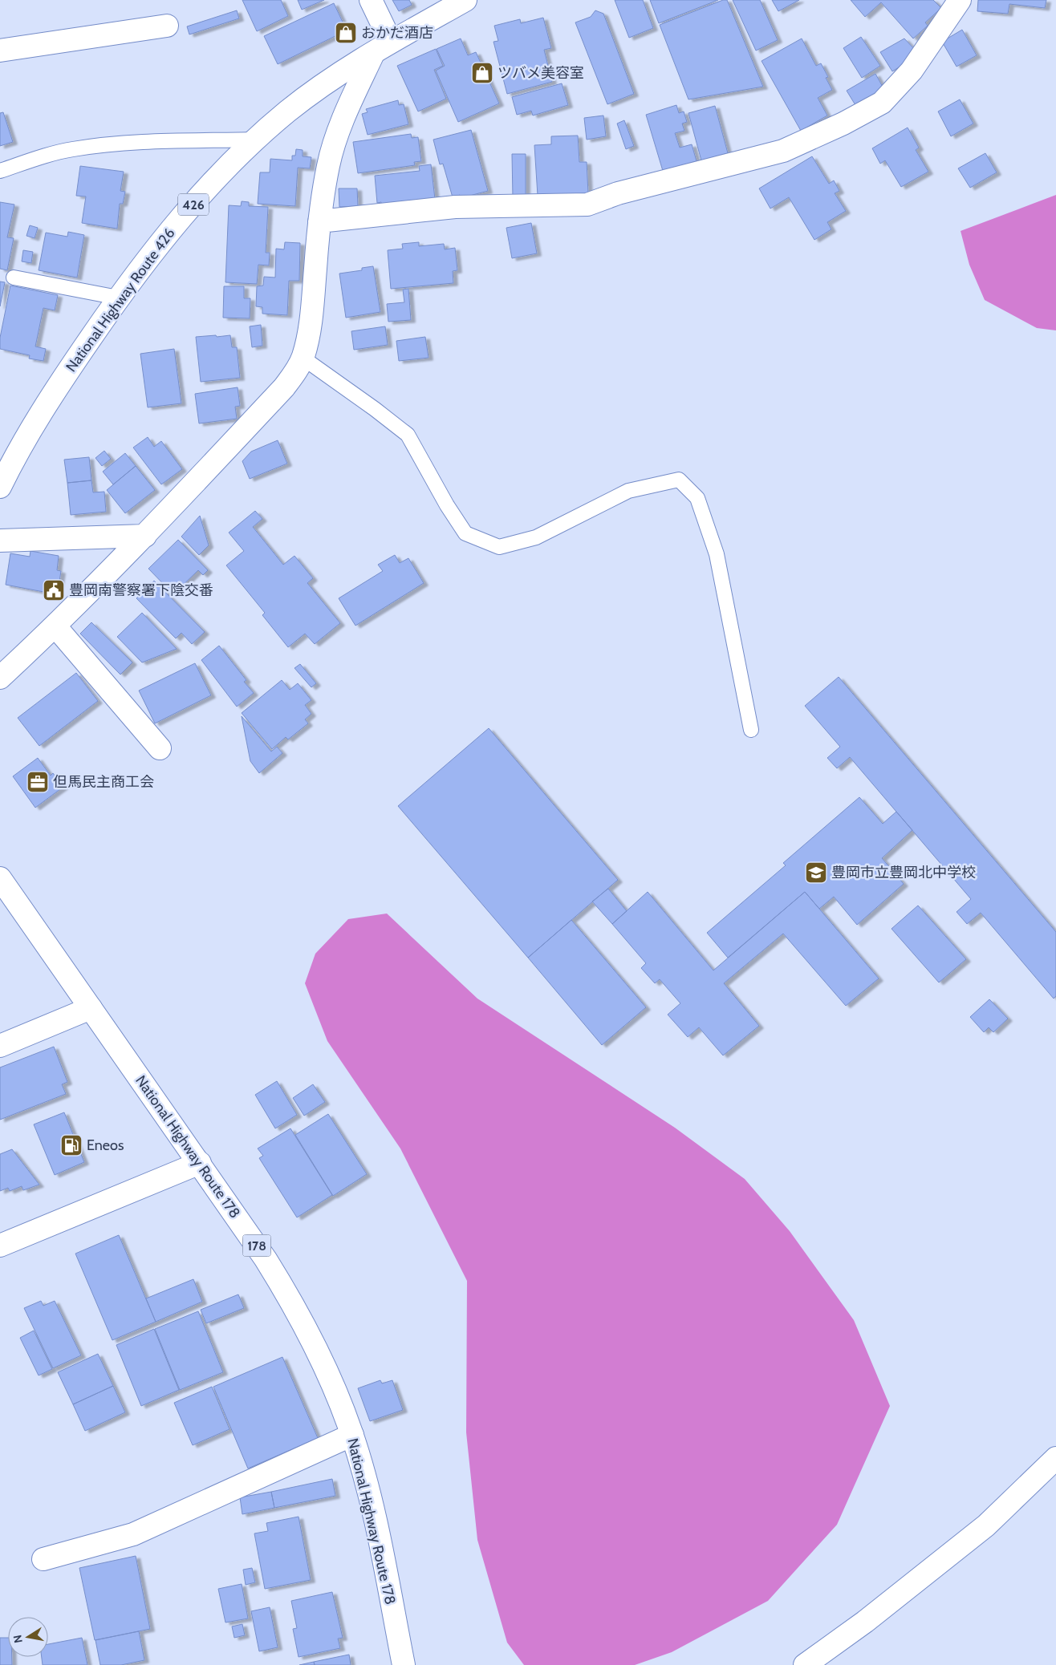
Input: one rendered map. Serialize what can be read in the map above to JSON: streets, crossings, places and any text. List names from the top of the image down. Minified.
{"streets":{"main road":["426","National Highway Route 426","National Highway Route 178","178"]},"places":{"shop":["おかだ酒店","ツバメ美容室"],"public building":["豊岡南警察署下陰交番"],"office":["但馬民主商工会"],"school or university":["豊岡市立豊岡北中学校"],"fuel station":["Eneos"]},"north":"left"}
